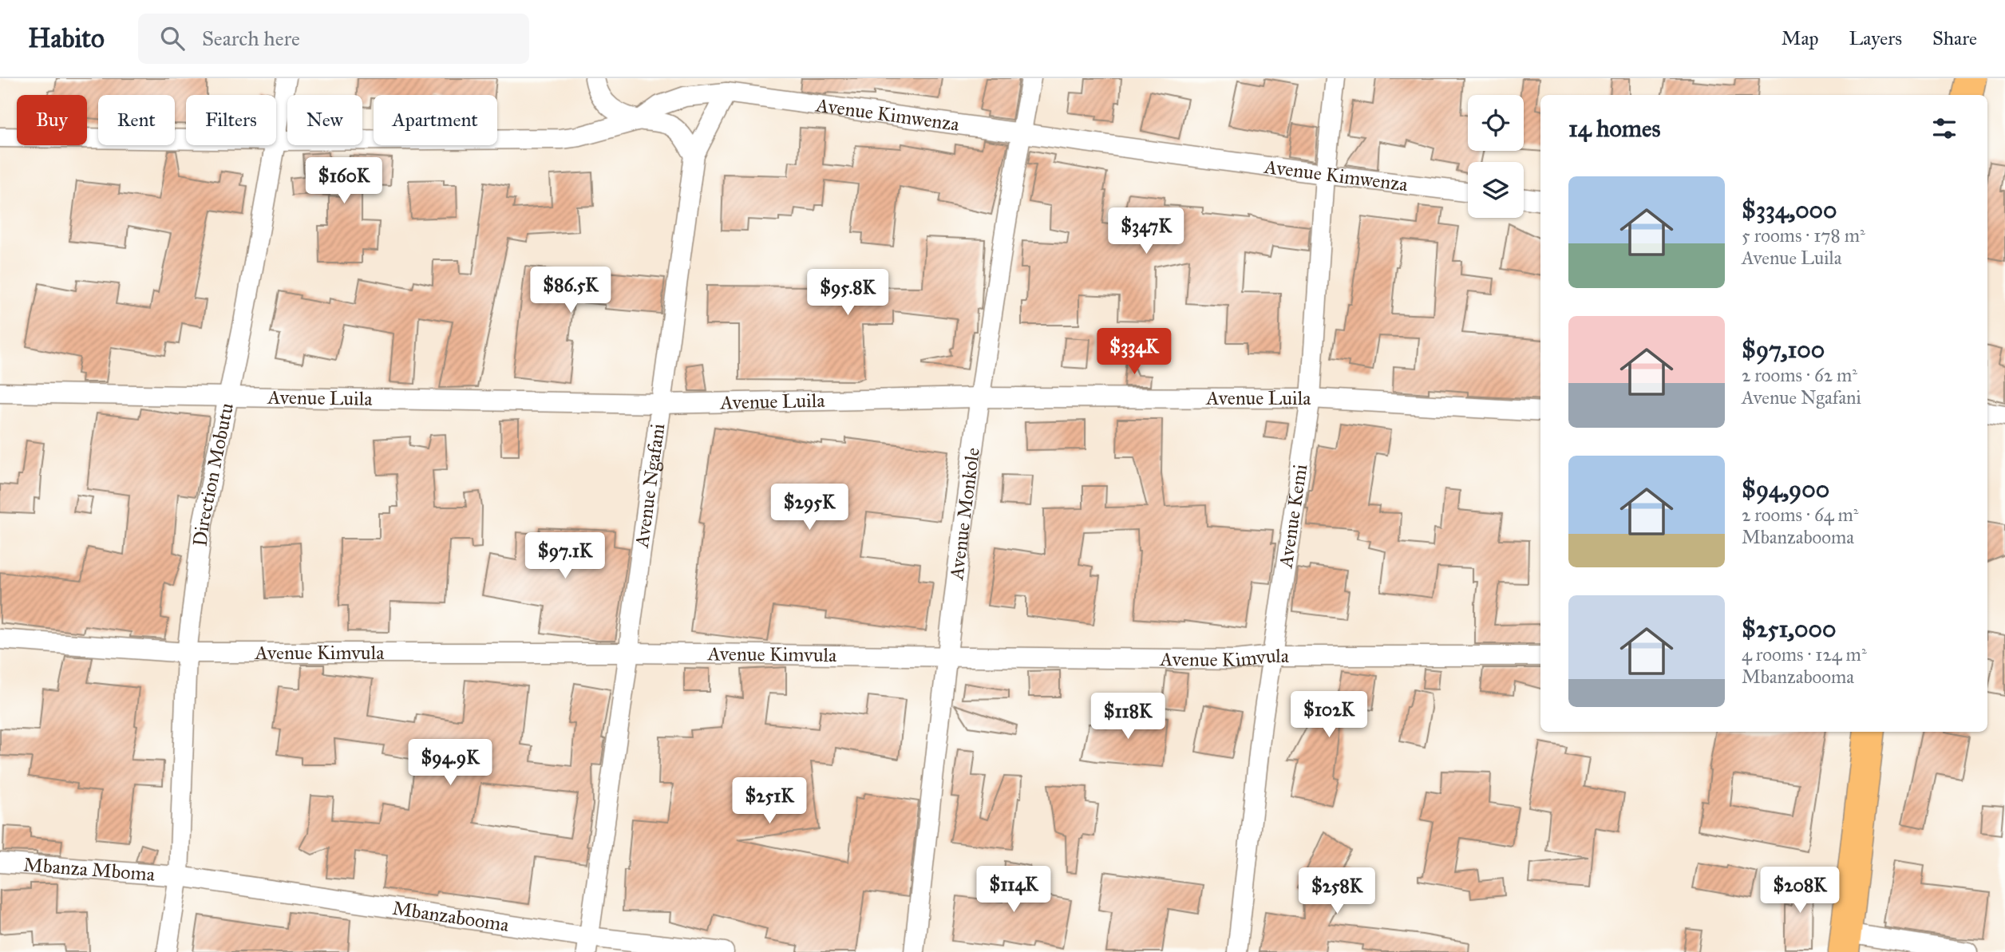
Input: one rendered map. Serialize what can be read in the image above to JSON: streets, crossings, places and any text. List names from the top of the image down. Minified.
{"streets":{"street":["Avenue Kimwenza","Avenue Luila","Direction Mobutu","Avenue Ngafani","Avenue Monkole","Avenue Kemi","Avenue Kimvula","Mbanza Mboma","Mbanzabooma"]},"crossings":[["Avenue Kimwenza","Avenue Ngafani"],["Avenue Kimwenza","Avenue Monkole"],["Avenue Kimwenza","Avenue Kemi"],["Avenue Luila","Direction Mobutu"],["Avenue Luila","Avenue Ngafani"],["Avenue Luila","Avenue Monkole"],["Avenue Luila","Avenue Kemi"],["Direction Mobutu","Avenue Kimvula"],["Direction Mobutu","Mbanza Mboma"],["Direction Mobutu","Mbanzabooma"],["Avenue Ngafani","Avenue Kimvula"],["Avenue Ngafani","Mbanzabooma"],["Avenue Monkole","Avenue Kimvula"],["Avenue Kemi","Avenue Kimvula"],["Mbanza Mboma","Mbanzabooma"]],"page":{"header":"Habito","search":"Search here","nav":["Map","Layers","Share"],"chip":["Buy","Rent","Filters","New","Apartment"],"heading":"14 homes","price":["$160K","$347K","$86.5K","$95.8K","$334K","$295K","$97.1K","$102K","$118K","$94.9K","$251K","$114K","$208K","$258K"],"list":[{"name":"$334,000","note":"5 rooms · 178 m² · Avenue Luila"},{"name":"$97,100","note":"2 rooms · 62 m² · Avenue Ngafani"},{"name":"$94,900","note":"2 rooms · 64 m² · Mbanzabooma"},{"name":"$251,000","note":"4 rooms · 124 m² · Mbanzabooma"}]}}
